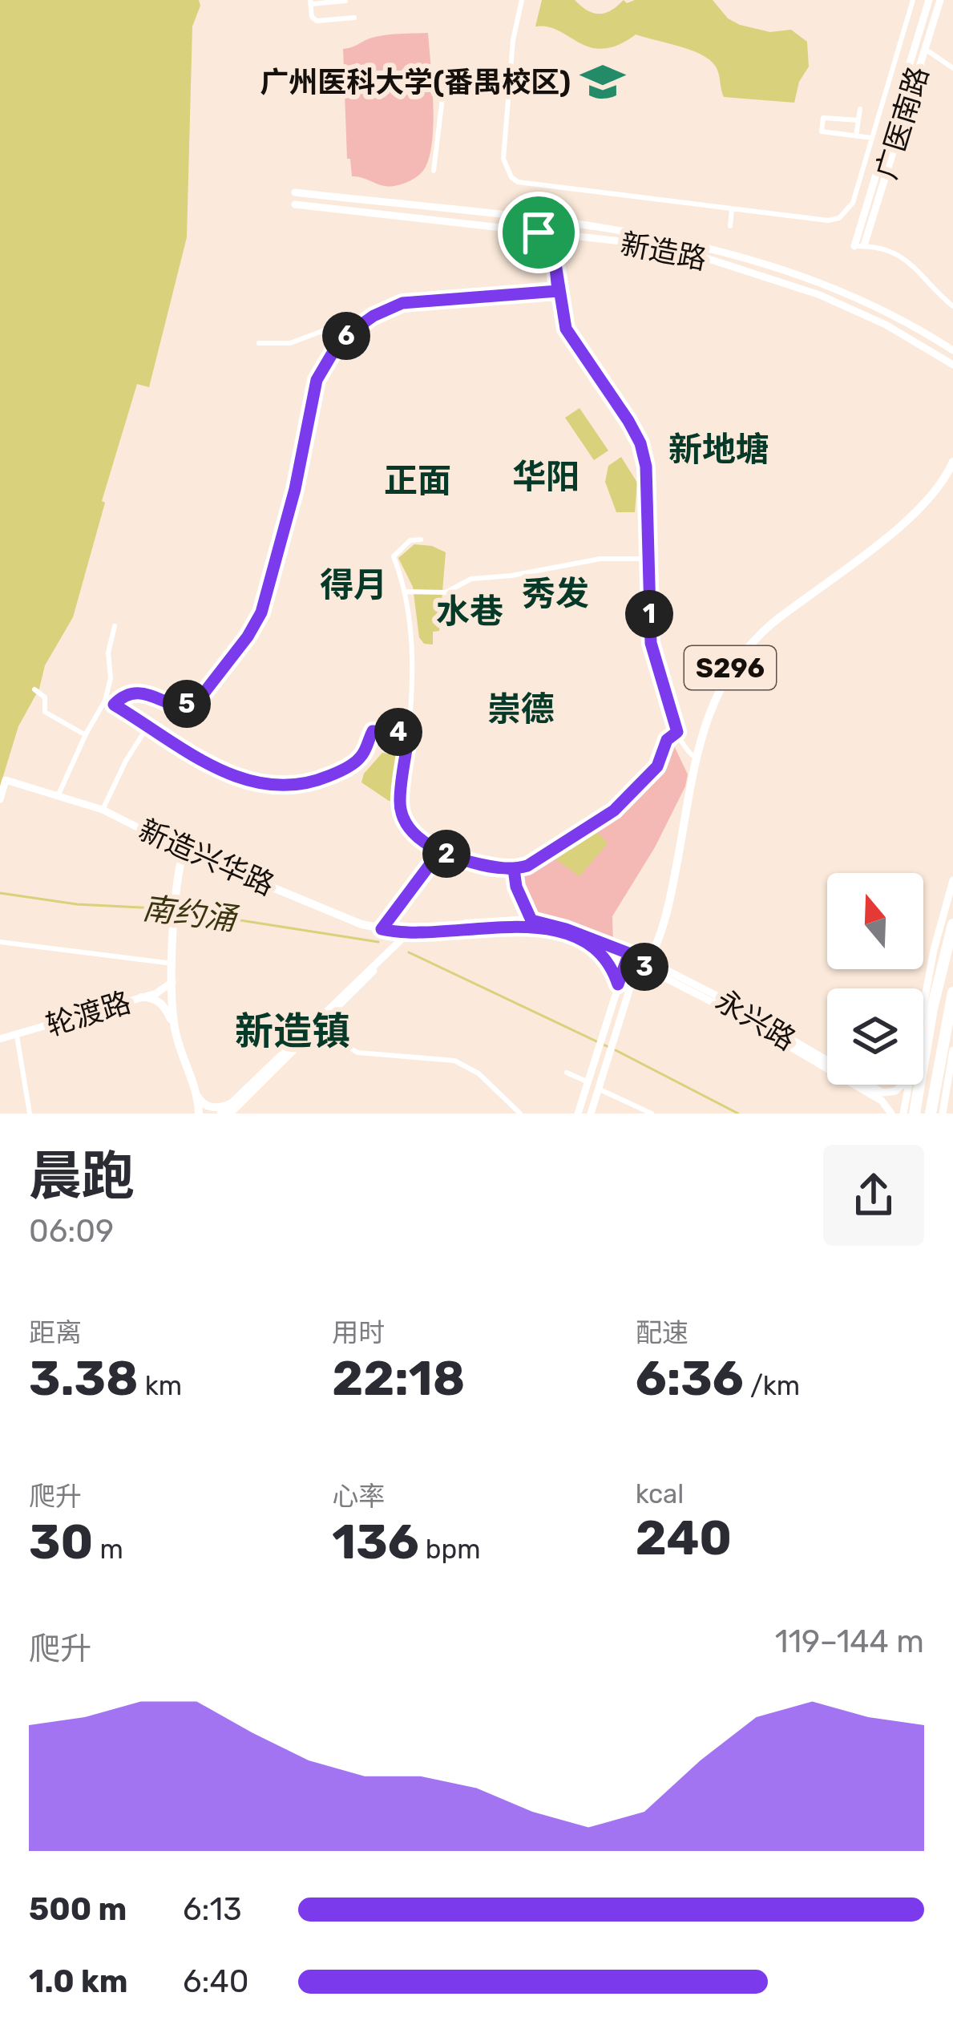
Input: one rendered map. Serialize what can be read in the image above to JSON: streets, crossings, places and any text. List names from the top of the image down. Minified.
{"streets":{"main road":["广医南路","新造路","S296","新造兴华路","轮渡路","永兴路"]},"crossings":[["S296","永兴路"]],"districts":["新地塘","华阳","正面","得月","秀发","水巷","崇德","新造镇"],"water":["南约涌"],"places":{"school or university":["广州医科大学(番禺校区)"]},"north":"top","page":{"pins":["6","1","5","4","2","3"],"heading":["晨跑","06:09"],"stats":[["距离","3.38 km"],["用时","22:18"],["配速","6:36 /km"],["爬升","30 m"],["心率","136 bpm"],["kcal","240"]],"chart":["爬升","119–144 m"],"list":[{"name":"500 m","note":"6:13"},{"name":"1.0 km","note":"6:40"}]}}
